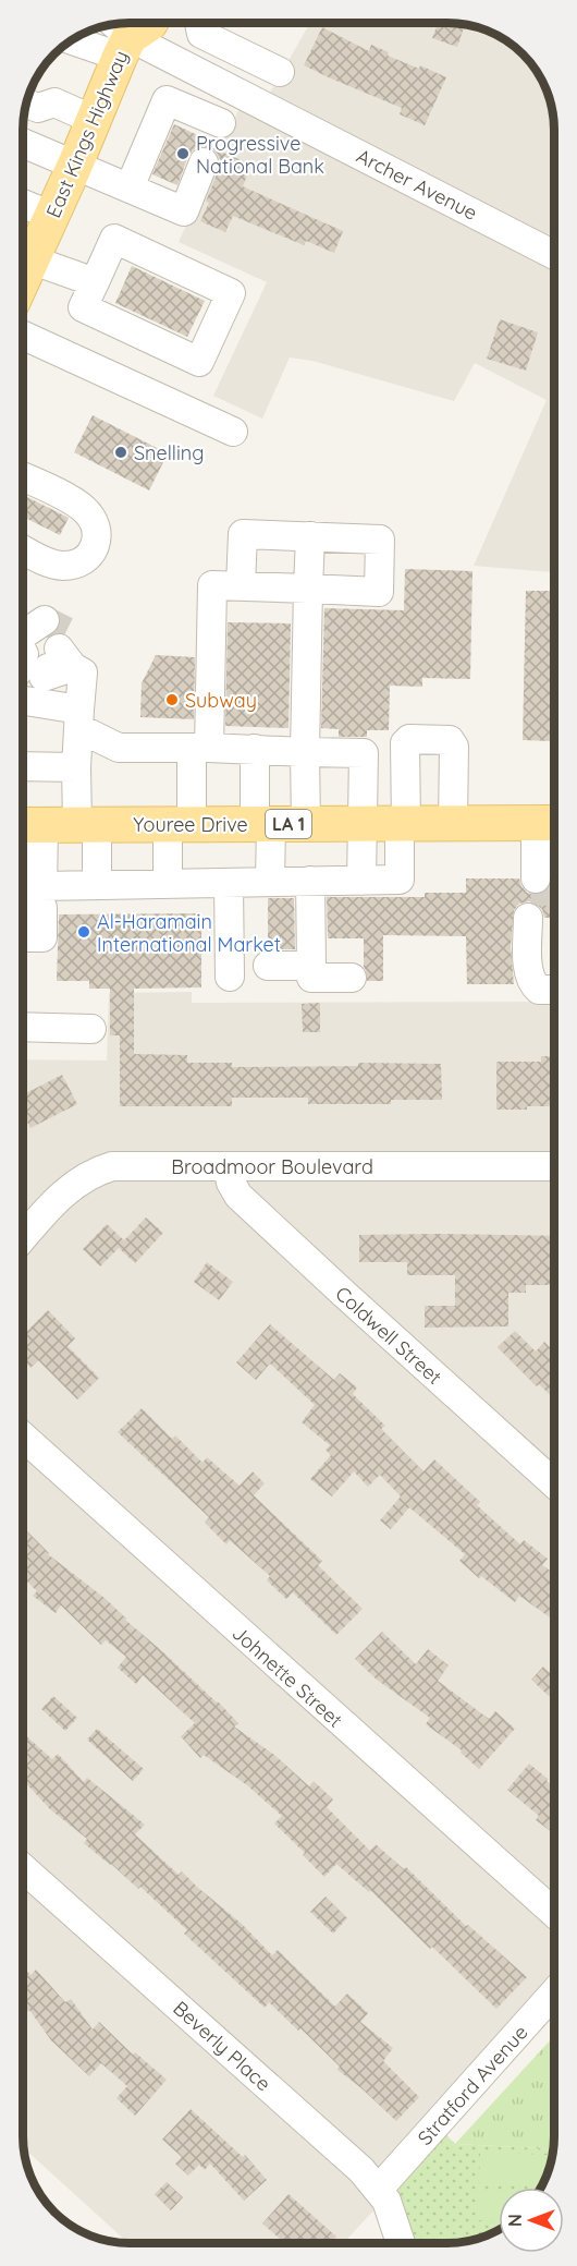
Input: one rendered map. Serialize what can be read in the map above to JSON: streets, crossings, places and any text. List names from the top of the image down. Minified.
{"streets":{"main road":["East Kings Highway","Youree Drive","LA 1"],"street":["Archer Avenue","Broadmoor Boulevard","Coldwell Street","Johnette Street","Beverly Place","Stratford Avenue"]},"crossings":[["East Kings Highway","Archer Avenue"],["Broadmoor Boulevard","Coldwell Street"],["Beverly Place","Stratford Avenue"]],"places":["Progressive National Bank","Snelling","Subway","Al-Haramain International Market"],"north":"left"}
